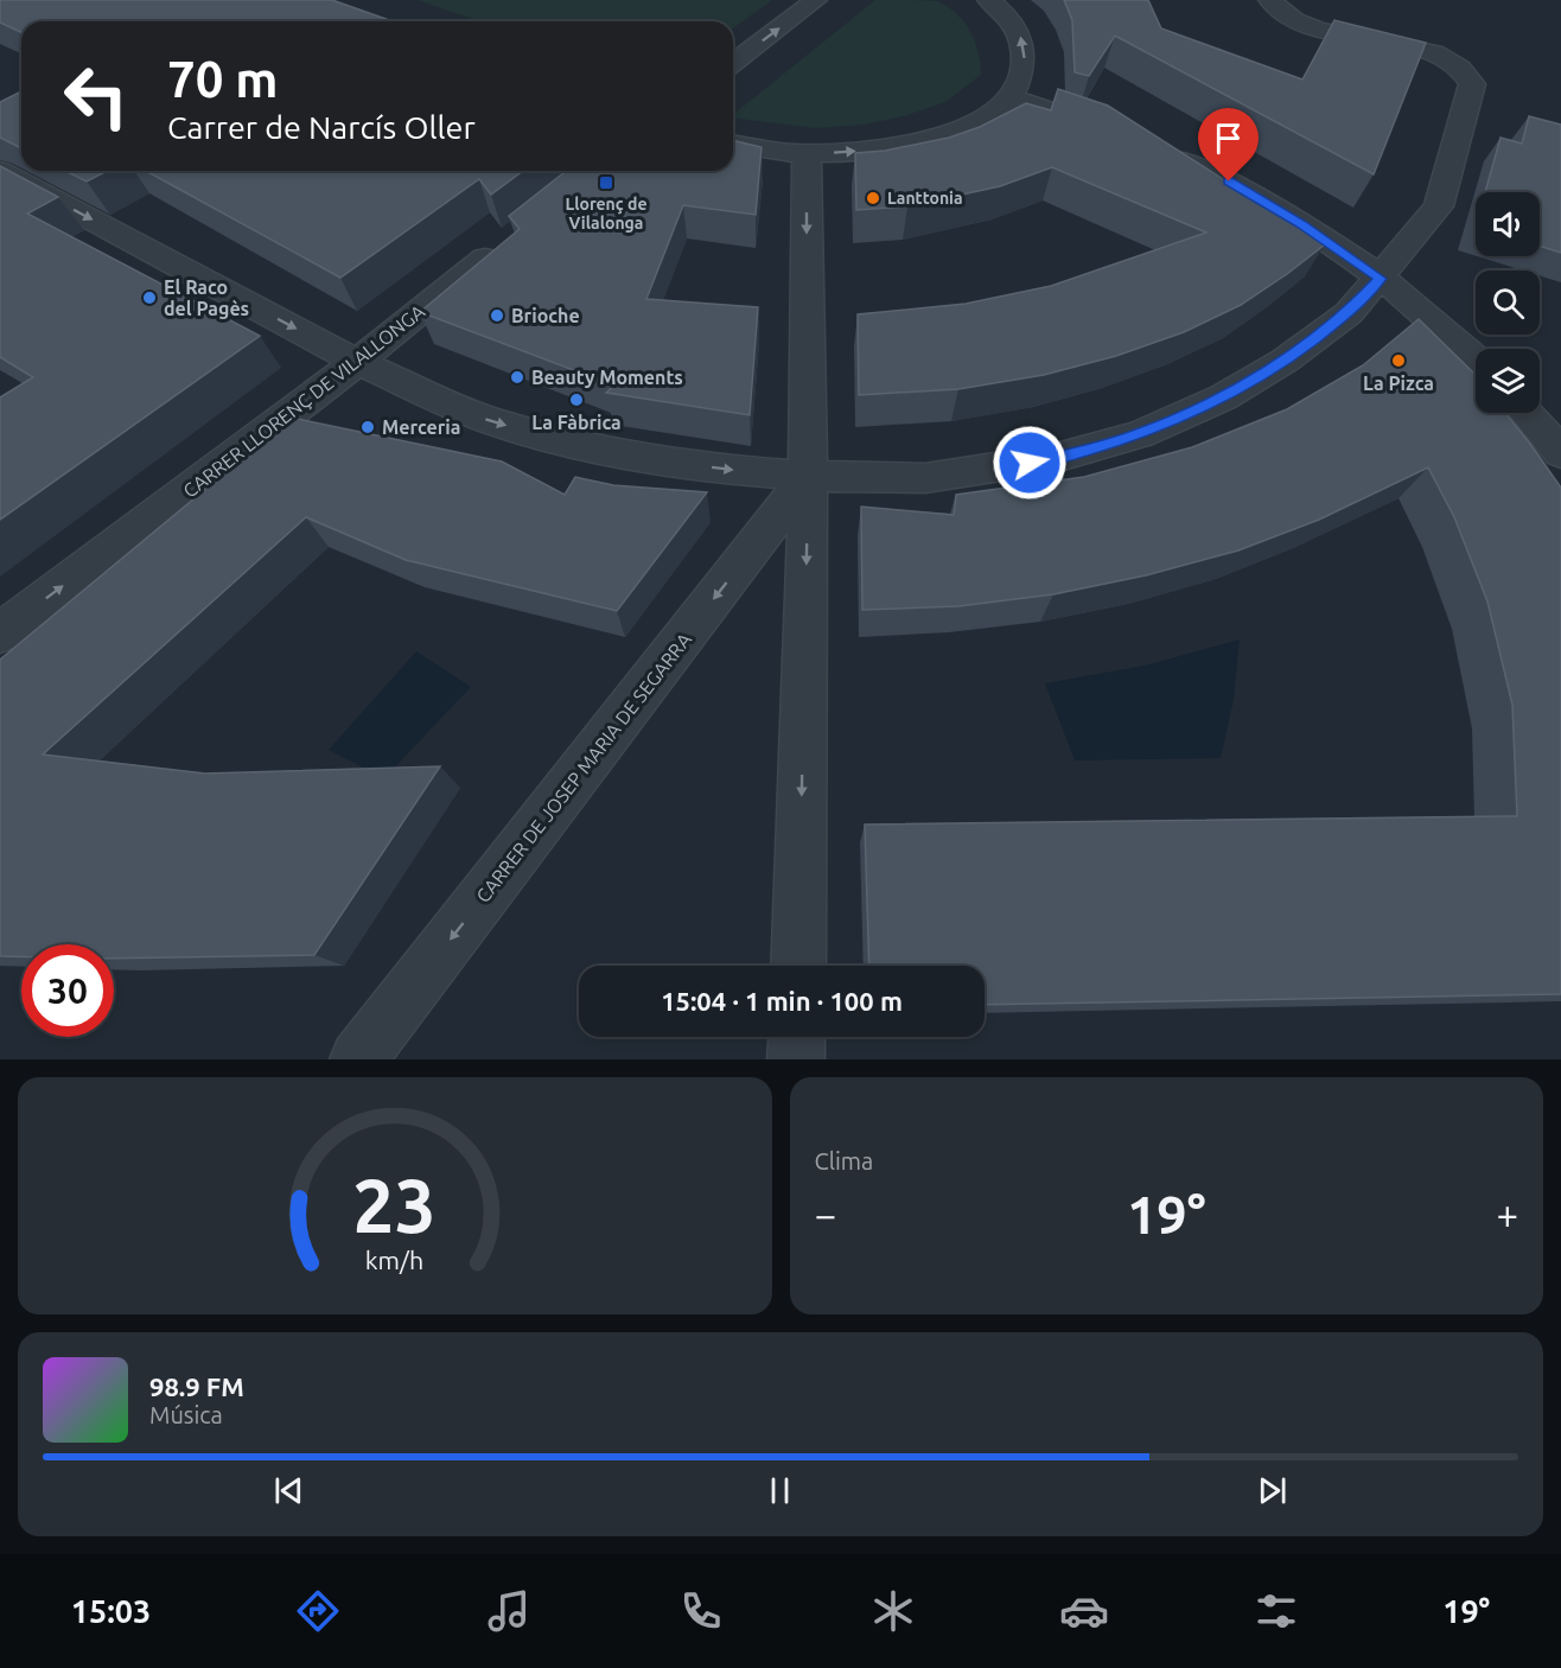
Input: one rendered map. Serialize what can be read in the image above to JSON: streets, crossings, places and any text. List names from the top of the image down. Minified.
{"streets":{"street":["CARRER LLORENÇ DE VILALLONGA","CARRER DE JOSEP MARIA DE SEGARRA"]},"one_way":["CARRER LLORENÇ DE VILALLONGA","CARRER DE JOSEP MARIA DE SEGARRA"],"places":{"transit":["Llorenç de Vilalonga"],"other":["Lanttonia","El Raco del Pagès","Brioche","La Pizca","Beauty Moments","La Fàbrica","Merceria"]},"page":{"turn":["70 m","Carrer de Narcís Oller"],"limit":"30","trip":"15:04 · 1 min · 100 m","tile":"Clima","heat":["−","19°","+"],"song":["98.9 FM","Música"],"tabs":["15:03","19°"],"gauge":["23","km/h"]}}
